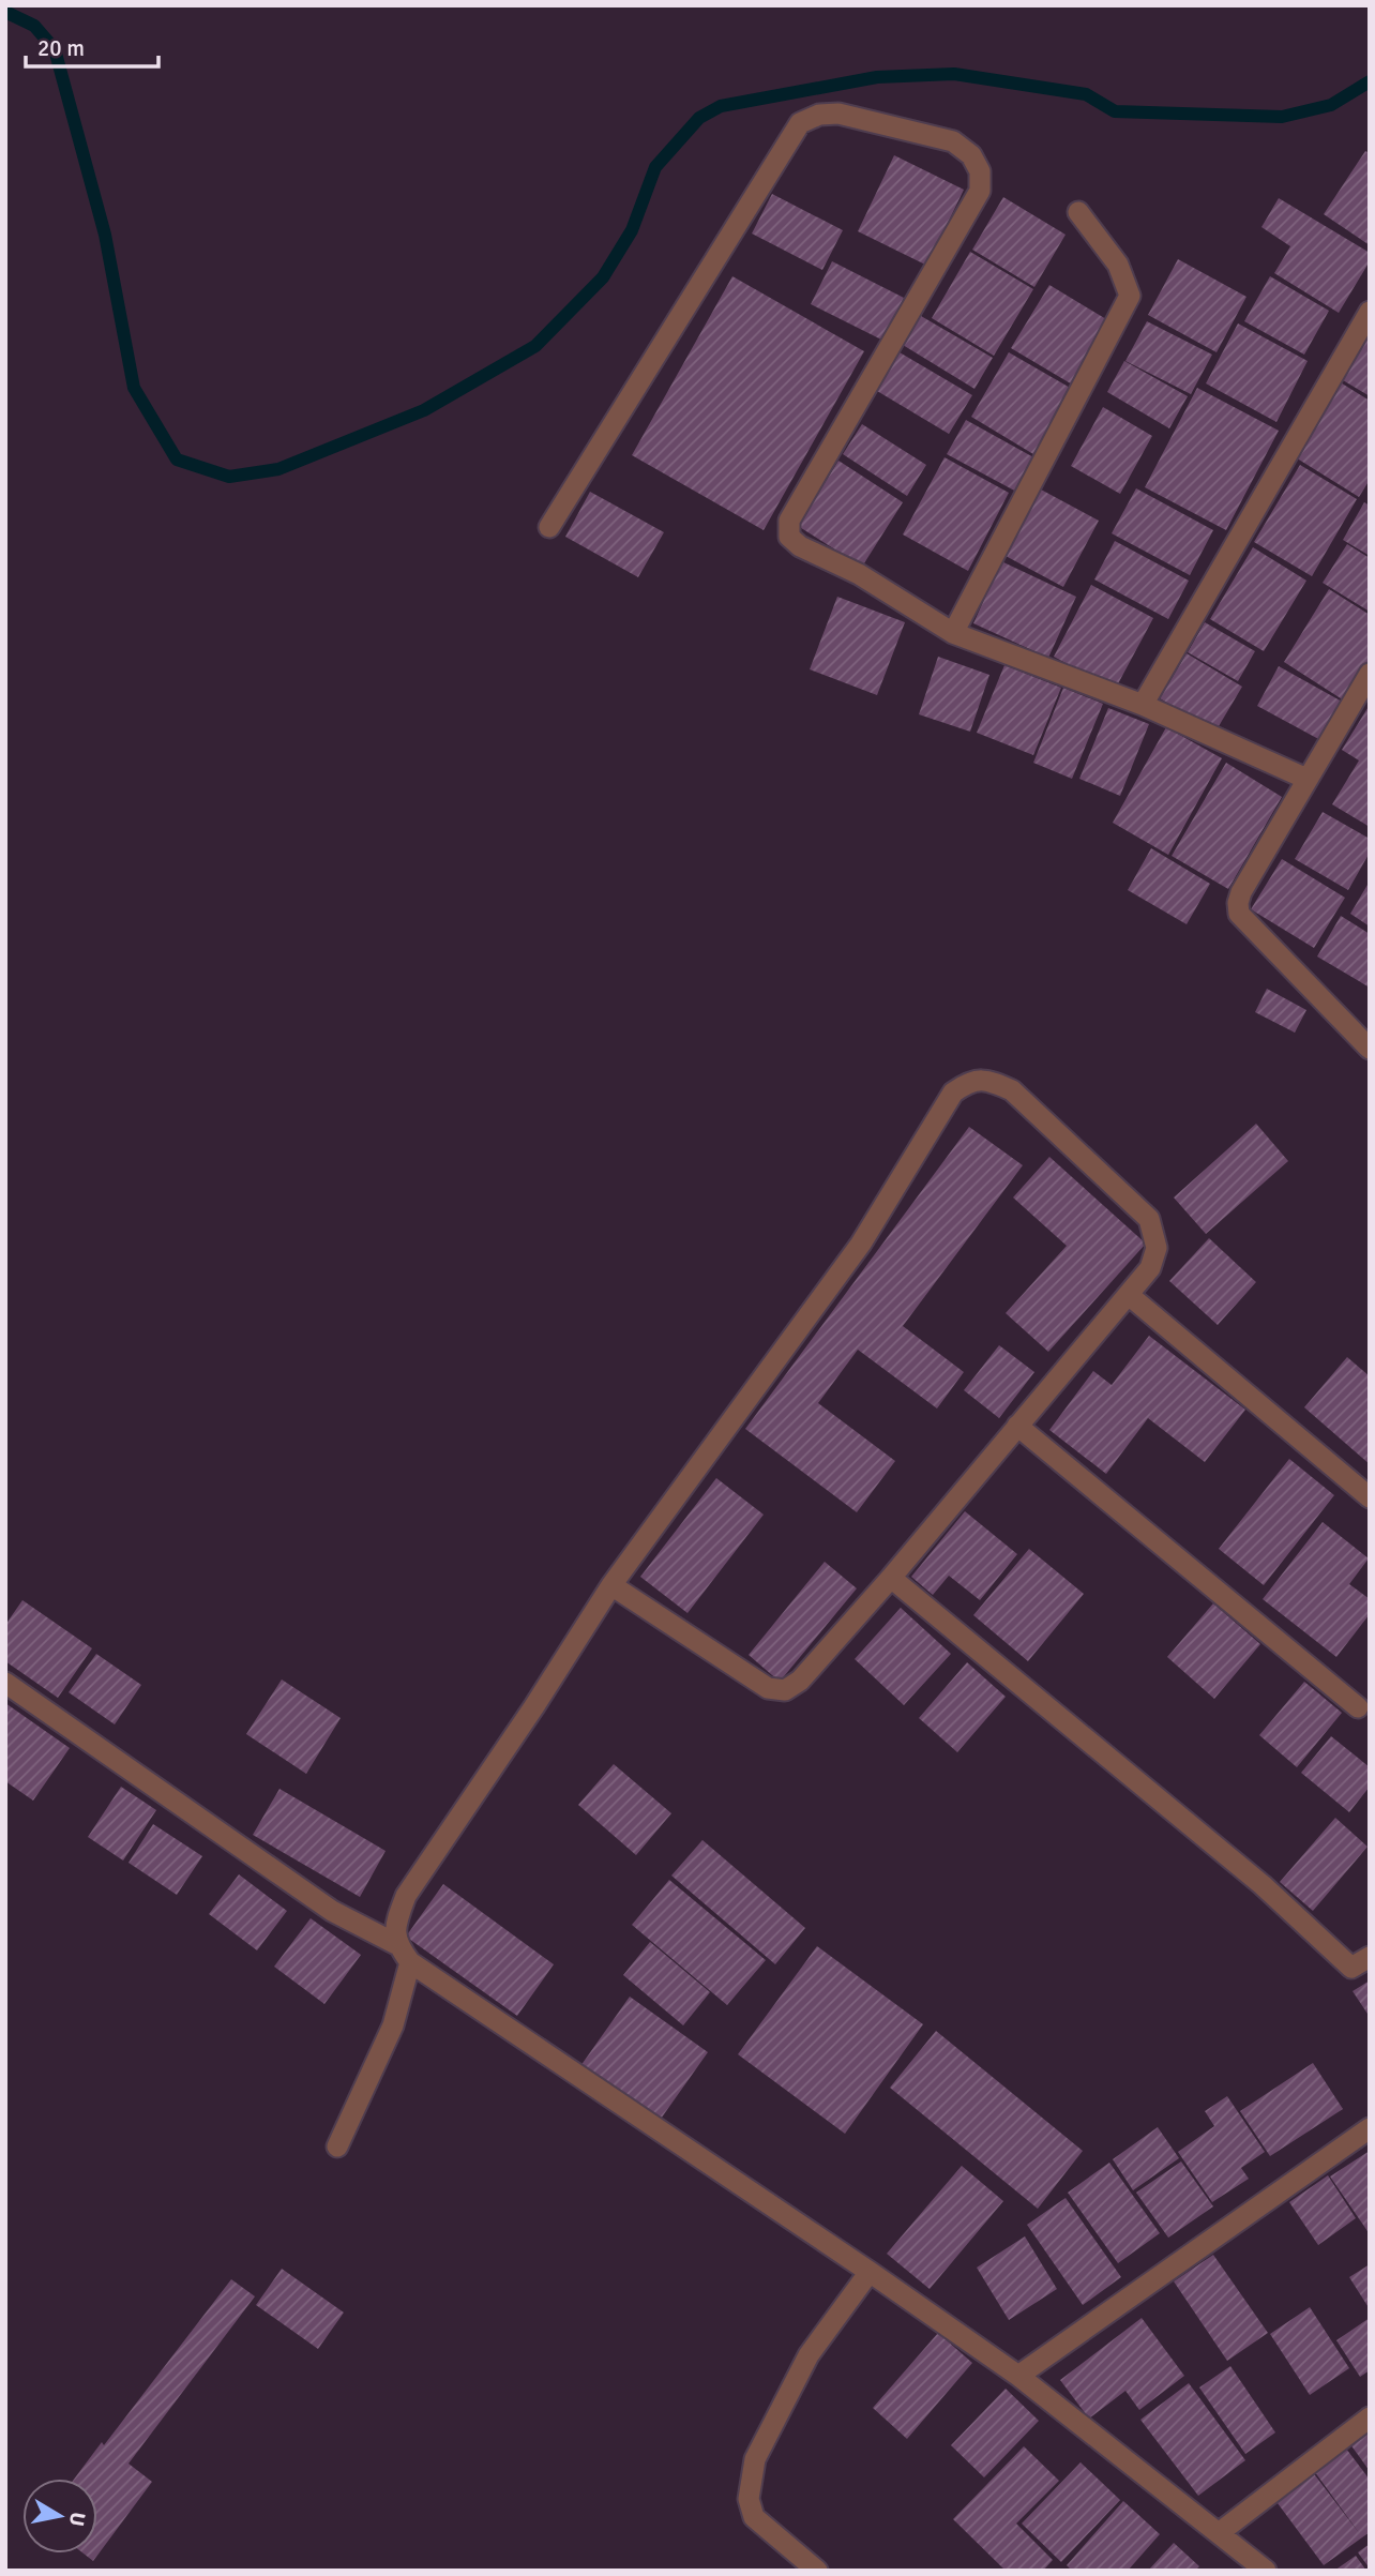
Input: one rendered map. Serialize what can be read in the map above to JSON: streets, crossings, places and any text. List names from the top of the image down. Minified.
{"scale_bar":"20 m","north":"right"}
